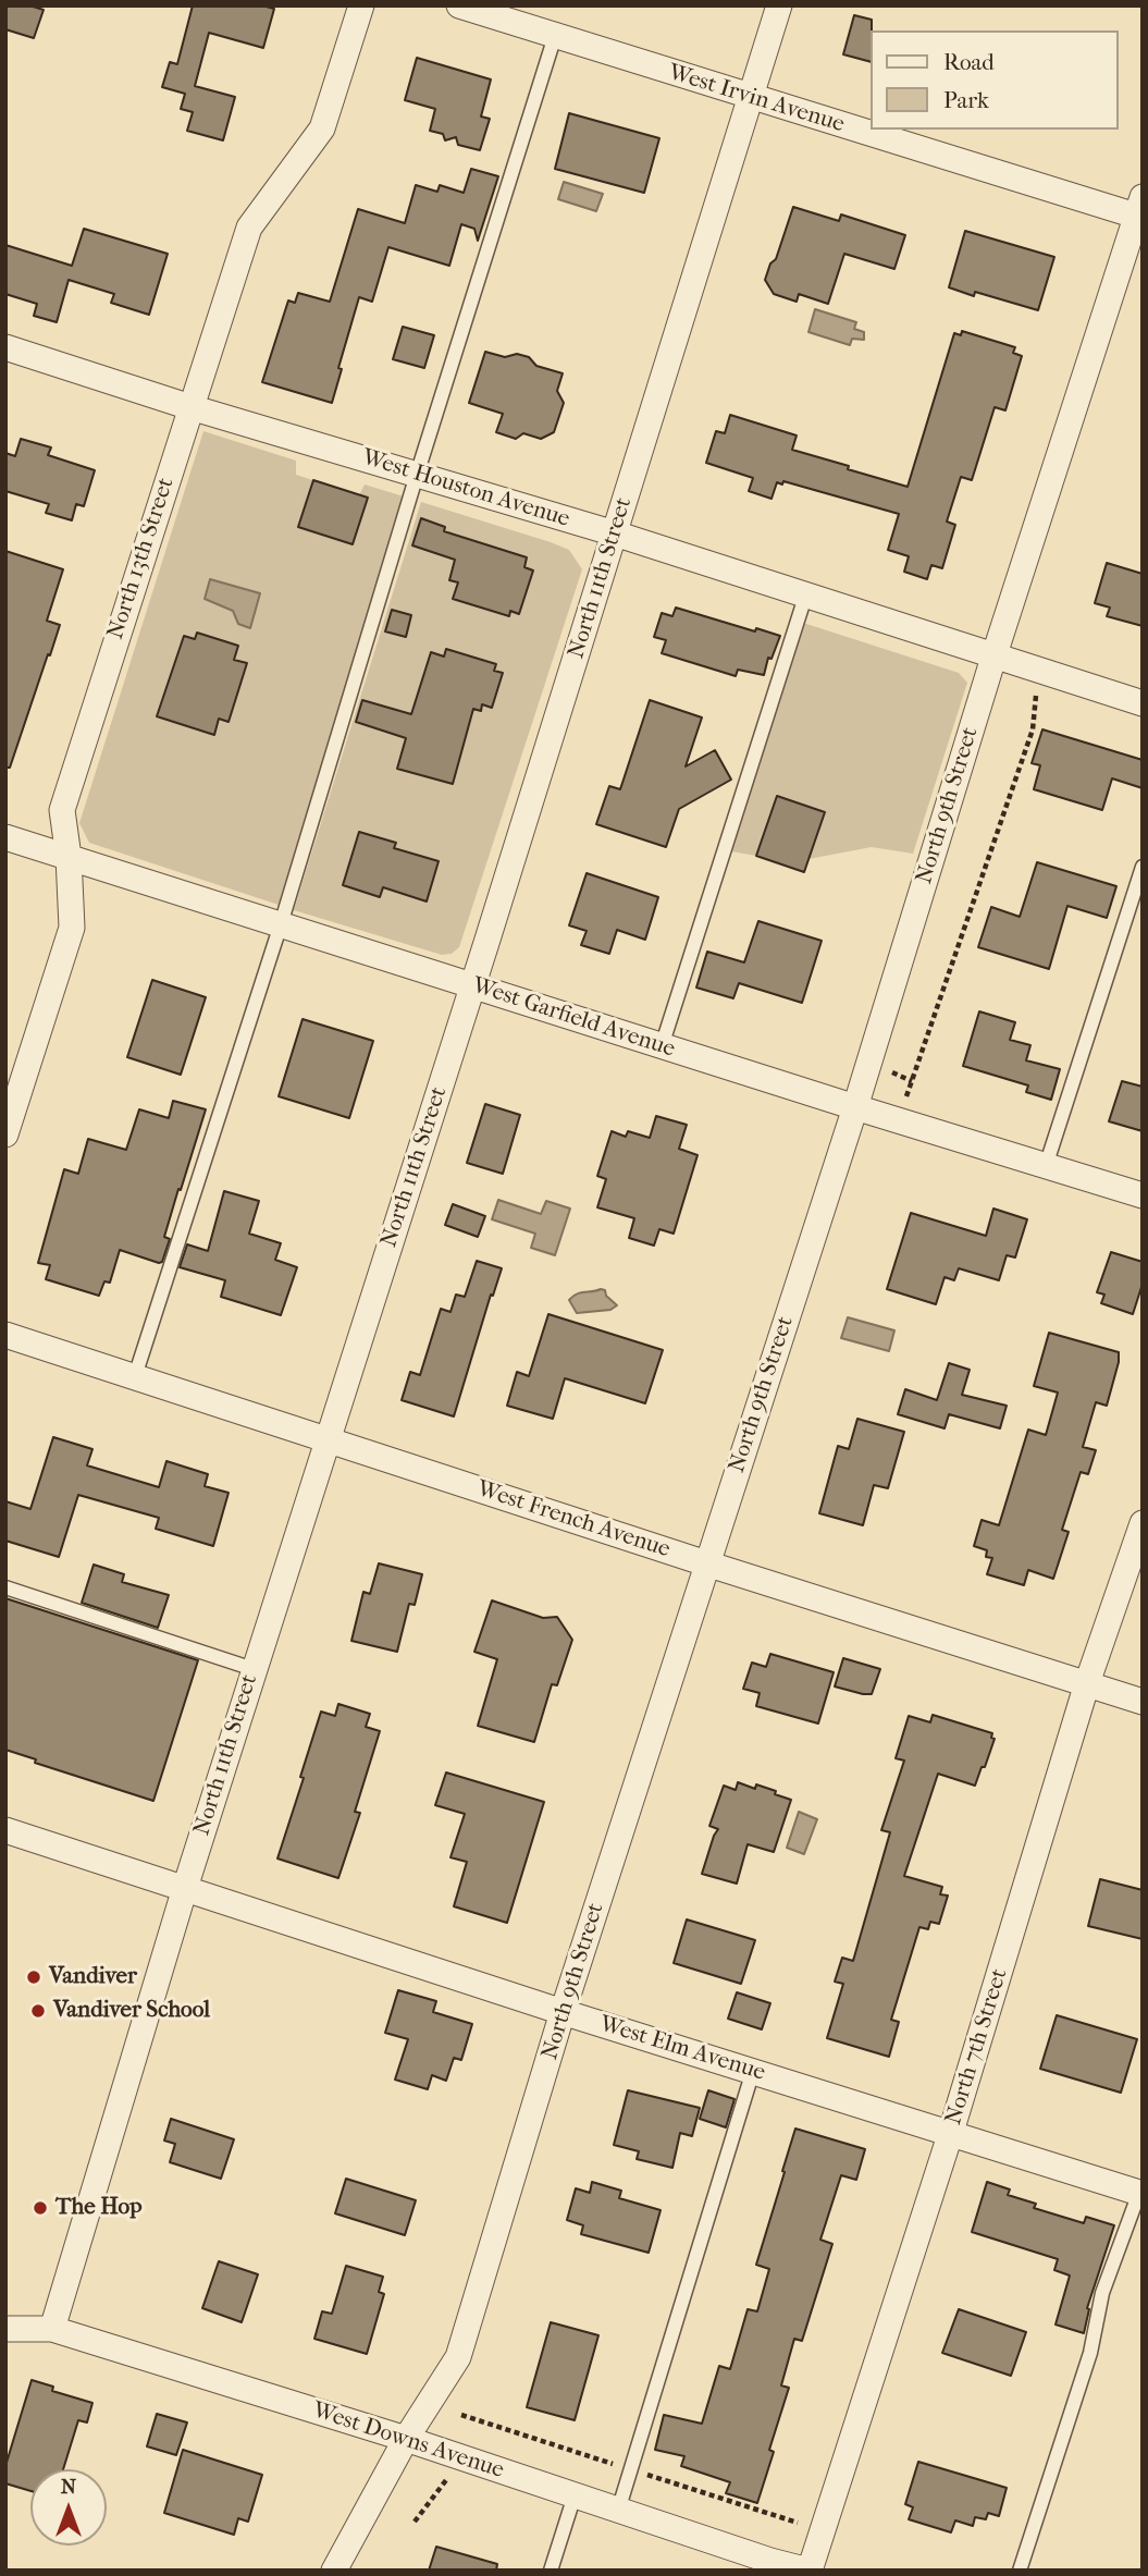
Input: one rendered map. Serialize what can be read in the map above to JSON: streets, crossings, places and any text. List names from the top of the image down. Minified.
{"streets":{"street":["West Irvin Avenue","West Houston Avenue","North 13th Street","North 11th Street","North 9th Street","West Garfield Avenue","West French Avenue","North 7th Street","West Elm Avenue","West Downs Avenue"]},"crossings":[["West Irvin Avenue","North 11th Street"],["West Irvin Avenue","North 9th Street"],["West Houston Avenue","North 13th Street"],["West Houston Avenue","North 11th Street"],["West Houston Avenue","North 9th Street"],["North 13th Street","West Garfield Avenue"],["North 11th Street","West Garfield Avenue"],["North 11th Street","West French Avenue"],["North 11th Street","West Elm Avenue"],["North 11th Street","West Downs Avenue"],["North 9th Street","West Garfield Avenue"],["North 9th Street","West French Avenue"],["North 9th Street","West Elm Avenue"],["North 9th Street","West Downs Avenue"],["West French Avenue","North 7th Street"],["North 7th Street","West Elm Avenue"],["North 7th Street","West Downs Avenue"]],"places":["Vandiver","Vandiver School","The Hop"],"legend":["Road","Park"],"north":"top"}
